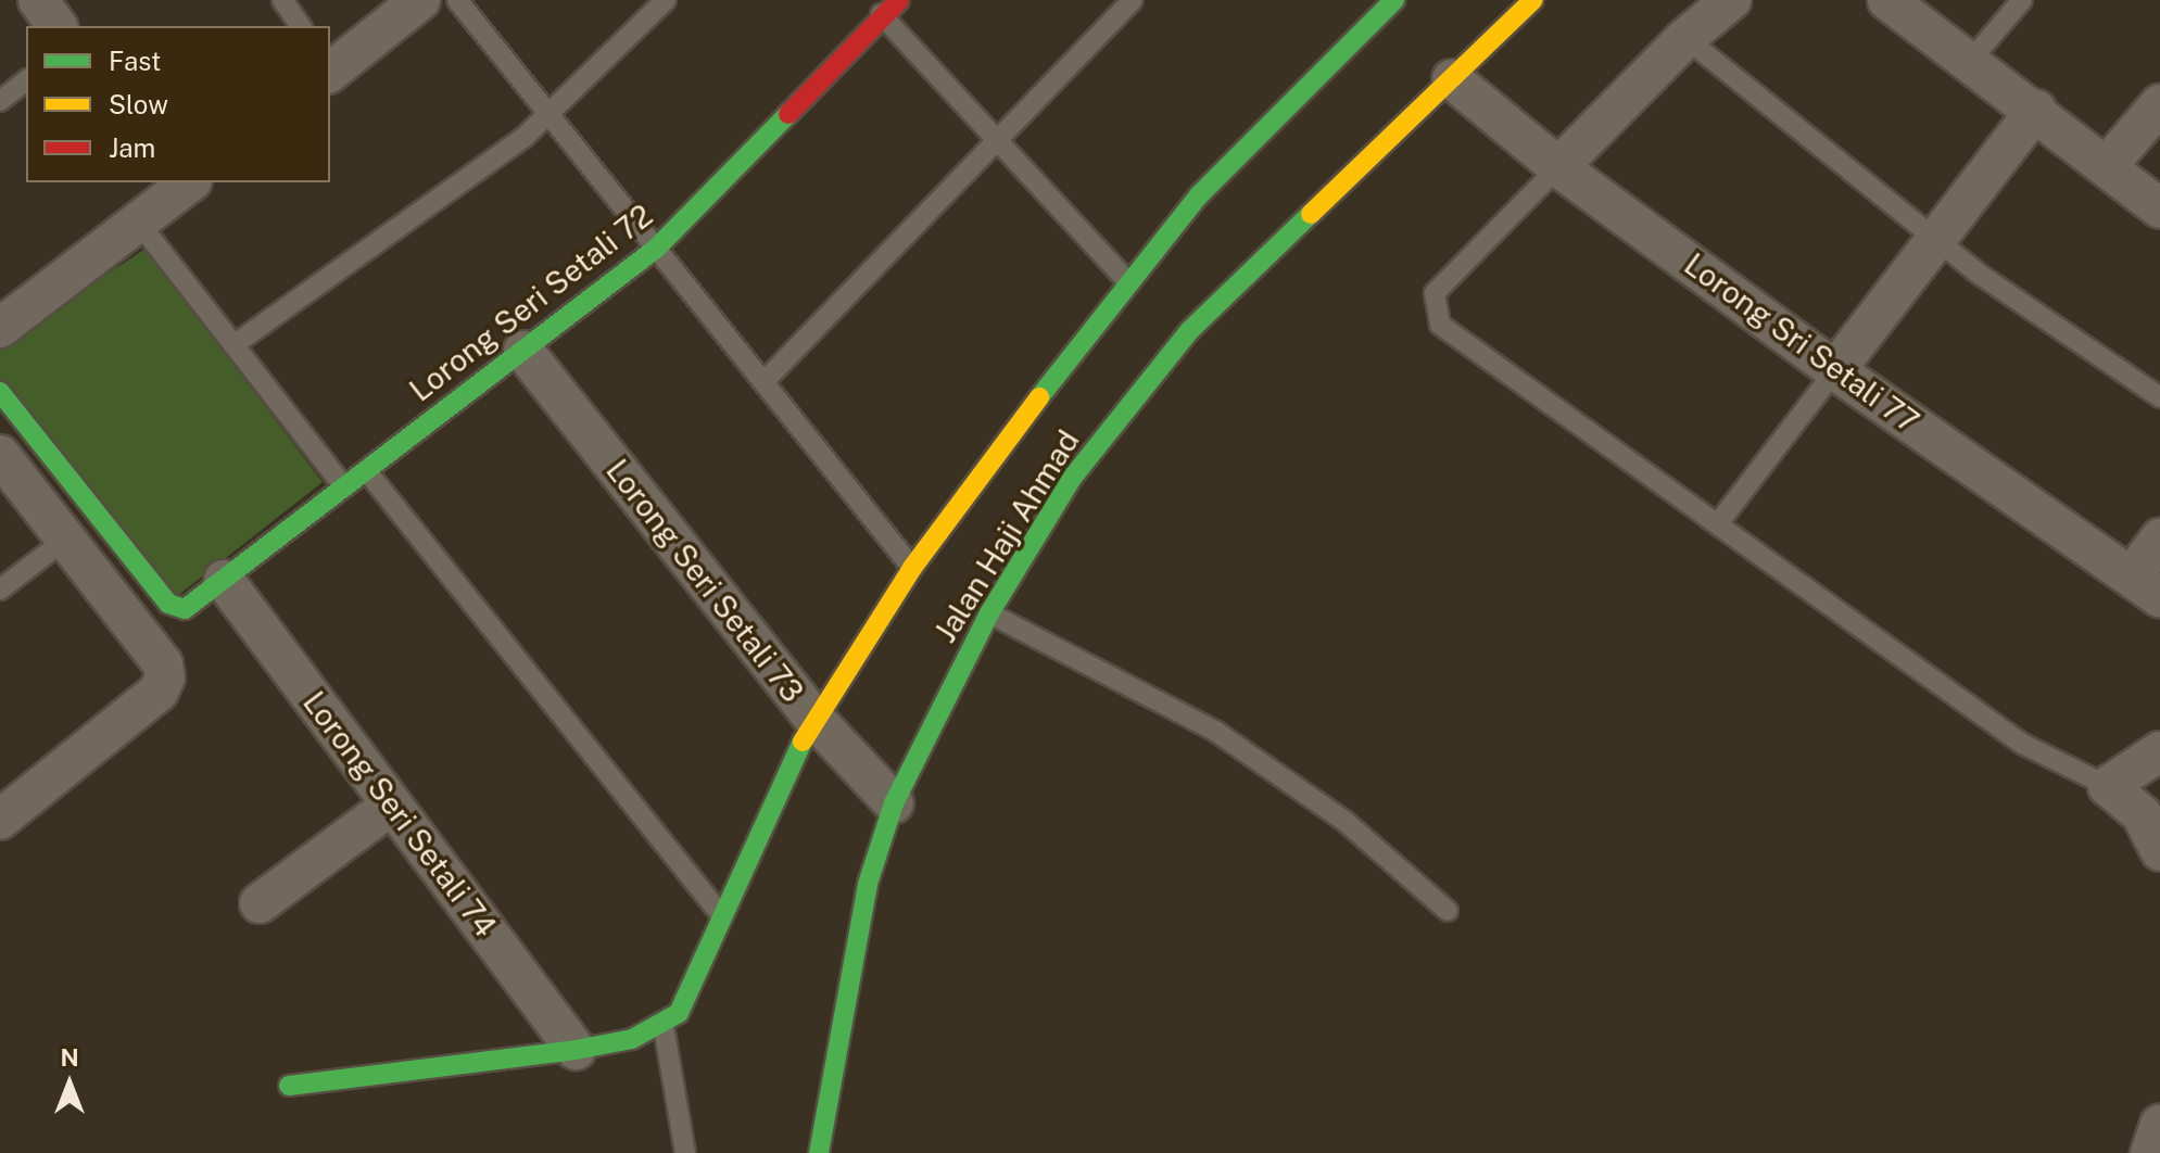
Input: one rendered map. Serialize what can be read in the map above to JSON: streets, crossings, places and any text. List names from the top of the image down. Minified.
{"streets":{"street":["Lorong Seri Setali 72","Lorong Sri Setali 77","Jalan Haji Ahmad","Lorong Seri Setali 73","Lorong Seri Setali 74"]},"crossings":[["Lorong Seri Setali 72","Lorong Seri Setali 73"],["Lorong Seri Setali 72","Lorong Seri Setali 74"],["Lorong Sri Setali 77","Jalan Haji Ahmad"],["Jalan Haji Ahmad","Lorong Seri Setali 73"]],"legend":["Fast","Slow","Jam"],"north":"top"}
